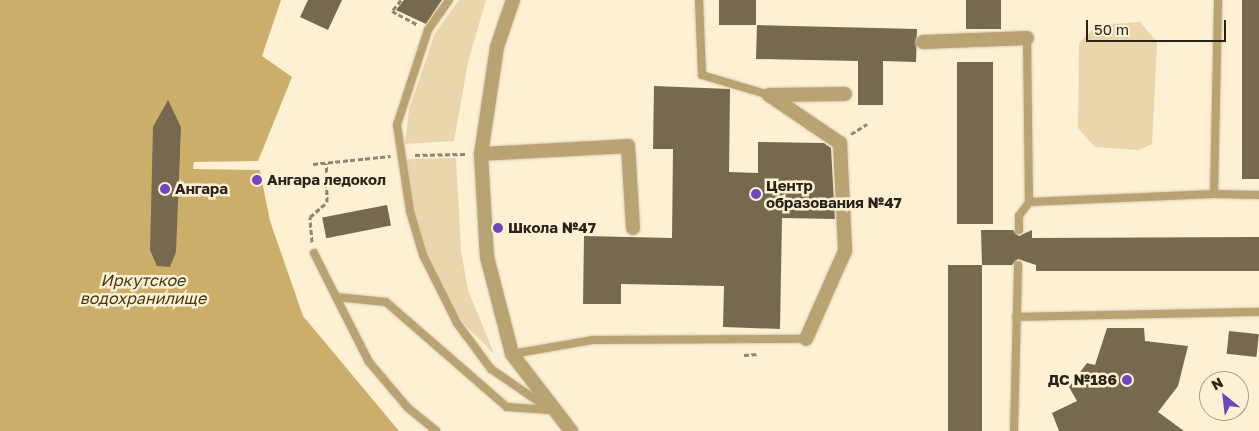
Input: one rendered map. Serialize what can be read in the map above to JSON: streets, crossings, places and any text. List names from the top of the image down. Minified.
{"water":["Иркутское водохранилище"],"places":["Ангара ледокол","Ангара","Центр образования №47","Школа №47","ДС №186"],"scale_bar":"50 m","north":"top left"}
